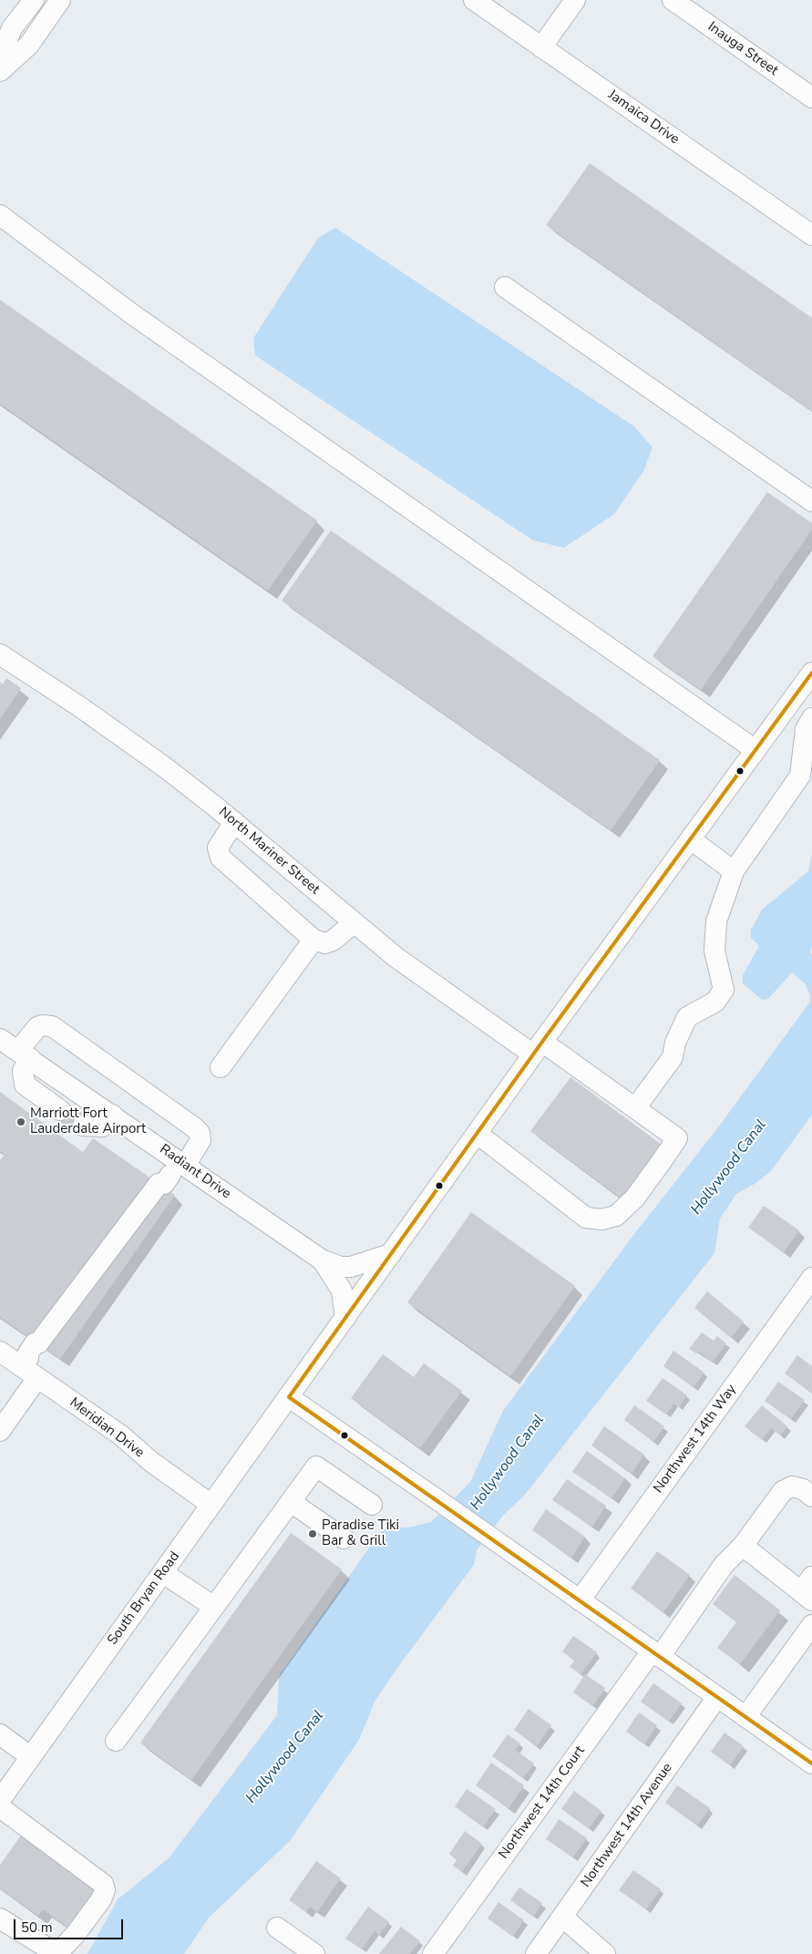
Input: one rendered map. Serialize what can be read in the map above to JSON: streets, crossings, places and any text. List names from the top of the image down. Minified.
{"streets":{"street":["Inauga Street","Jamaica Drive","North Mariner Street","Radiant Drive","Meridian Drive","Northwest 14th Way","South Bryan Road","Northwest 14th Court","Northwest 14th Avenue"]},"crossings":[["North Mariner Street","South Bryan Road"],["Radiant Drive","South Bryan Road"],["Meridian Drive","South Bryan Road"]],"water":["Hollywood Canal"],"places":["Marriott Fort Lauderdale Airport","Paradise Tiki Bar & Grill"],"scale_bar":"50 m"}
